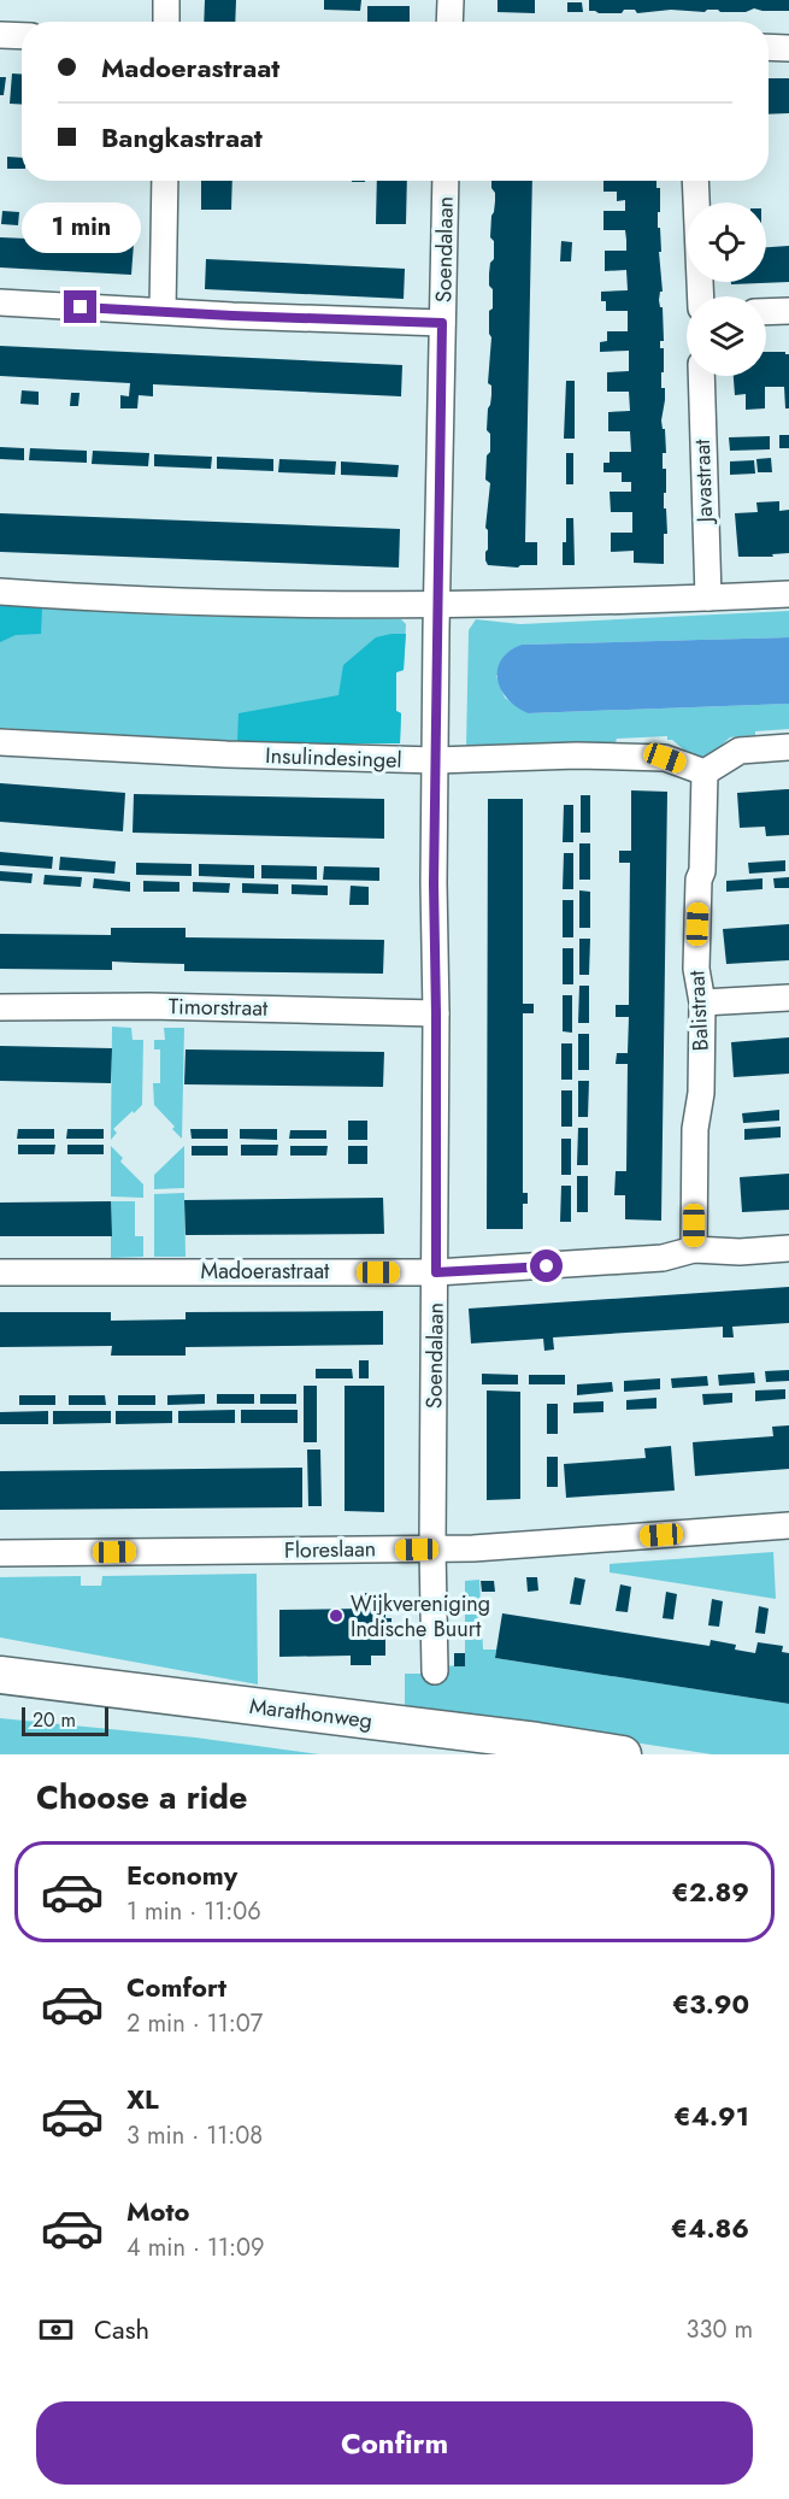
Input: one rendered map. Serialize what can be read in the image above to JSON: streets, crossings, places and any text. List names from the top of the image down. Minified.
{"streets":{"main road":["Marathonweg"],"street":["Soendalaan","Javastraat","Insulindesingel","Timorstraat","Balistraat","Madoerastraat","Floreslaan"]},"crossings":[["Soendalaan","Insulindesingel"],["Soendalaan","Timorstraat"],["Soendalaan","Madoerastraat"],["Soendalaan","Floreslaan"],["Insulindesingel","Balistraat"],["Balistraat","Madoerastraat"]],"places":["Wijkvereniging Indische Buurt"],"scale_bar":"20 m","page":{"banner":["Madoerastraat","Bangkastraat"],"bubble":"1 min","scale":"20 m","heading":"Choose a ride","list":[{"name":"Economy","note":"1 min · 11:06","value":"€2.89"},{"name":"Comfort","note":"2 min · 11:07","value":"€3.90"},{"name":"XL","note":"3 min · 11:08","value":"€4.91"},{"name":"Moto","note":"4 min · 11:09","value":"€4.86"}],"pay":["Cash","330 m"],"buttons":"Confirm"}}
